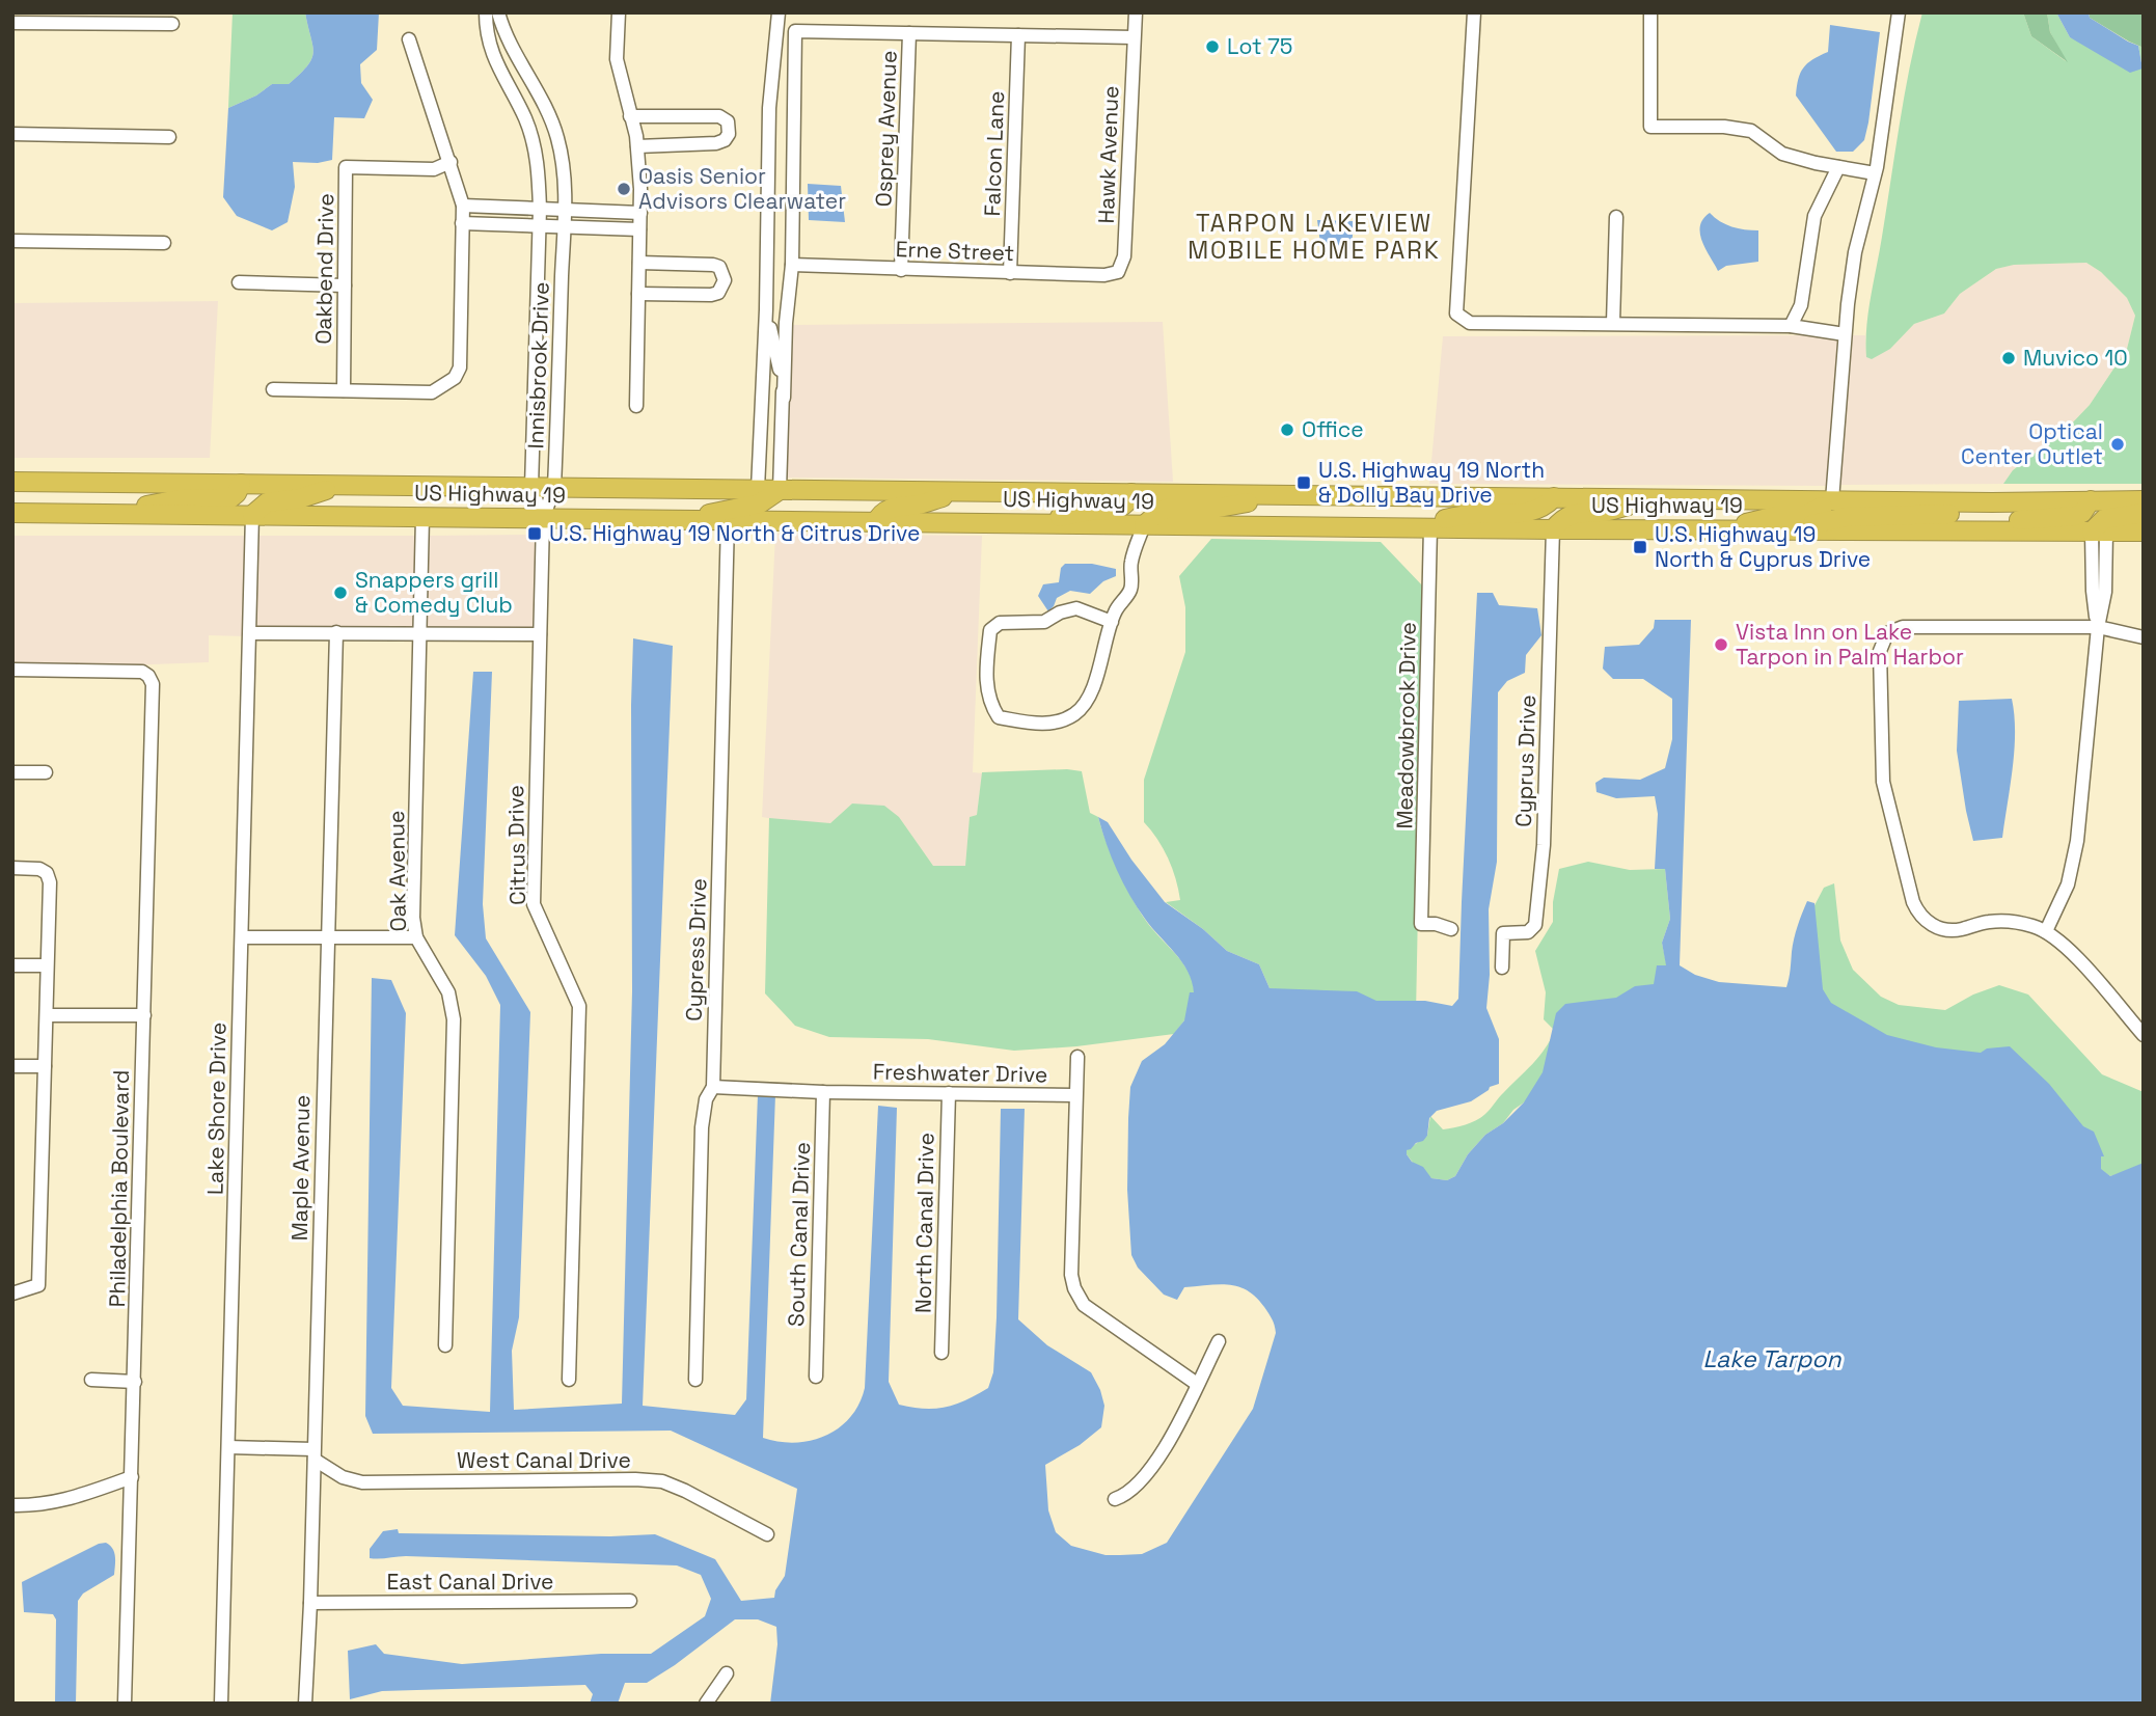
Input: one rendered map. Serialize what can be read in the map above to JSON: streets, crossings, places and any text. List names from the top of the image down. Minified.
{"streets":{"highway":["US Highway 19"],"street":["Osprey Avenue","Falcon Lane","Hawk Avenue","Erne Street","Oakbend Drive","Innisbrook Drive","Meadowbrook Drive","Cyprus Drive","Citrus Drive","Oak Avenue","Cypress Drive","Freshwater Drive","Lake Shore Drive","Maple Avenue","Philadelphia Boulevard","North Canal Drive","South Canal Drive","West Canal Drive","East Canal Drive"]},"crossings":[["Osprey Avenue","Erne Street"],["Falcon Lane","Erne Street"],["Hawk Avenue","Erne Street"],["Innisbrook Drive","US Highway 19"],["Innisbrook Drive","Citrus Drive"],["US Highway 19","Meadowbrook Drive"],["US Highway 19","Cyprus Drive"],["US Highway 19","Citrus Drive"],["US Highway 19","Oak Avenue"],["US Highway 19","Cypress Drive"],["US Highway 19","Lake Shore Drive"],["Cypress Drive","Freshwater Drive"],["Freshwater Drive","North Canal Drive"],["Freshwater Drive","South Canal Drive"],["Lake Shore Drive","West Canal Drive"],["Maple Avenue","West Canal Drive"],["Maple Avenue","East Canal Drive"]],"districts":["TARPON LAKEVIEW MOBILE HOME PARK"],"water":["Lake Tarpon"],"places":{"other":["Lot 75","Oasis Senior Advisors Clearwater","Muvico 10","Office","Optical Center Outlet","Snappers grill & Comedy Club","Vista Inn on Lake Tarpon in Palm Harbor"],"transit":["U.S. Highway 19 North & Dolly Bay Drive","U.S. Highway 19 North & Citrus Drive","U.S. Highway 19 North & Cyprus Drive"]}}
